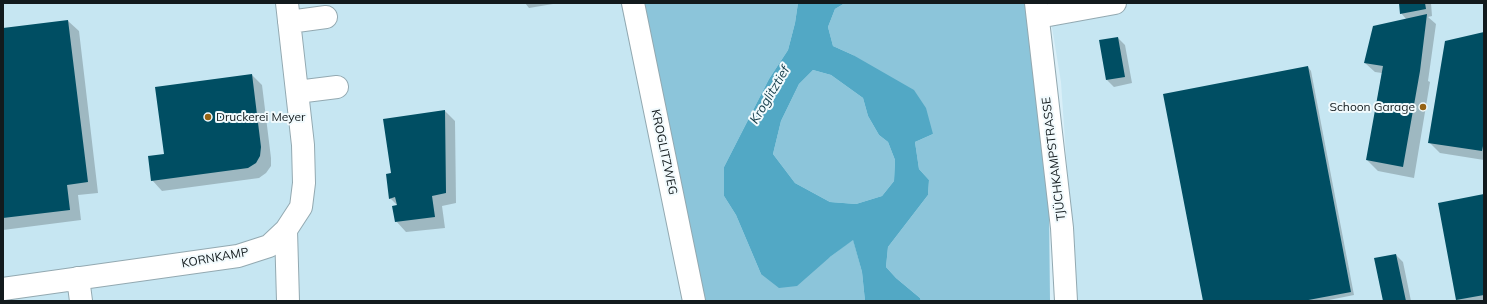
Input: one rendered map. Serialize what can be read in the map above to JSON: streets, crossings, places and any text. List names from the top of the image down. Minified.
{"streets":{"street":["KROGLITZWEG","TJÜCHKAMPSTRASSE","KORNKAMP"]},"water":["Kroglitztief"],"places":["Schoon Garage","Druckerei Meyer"]}
